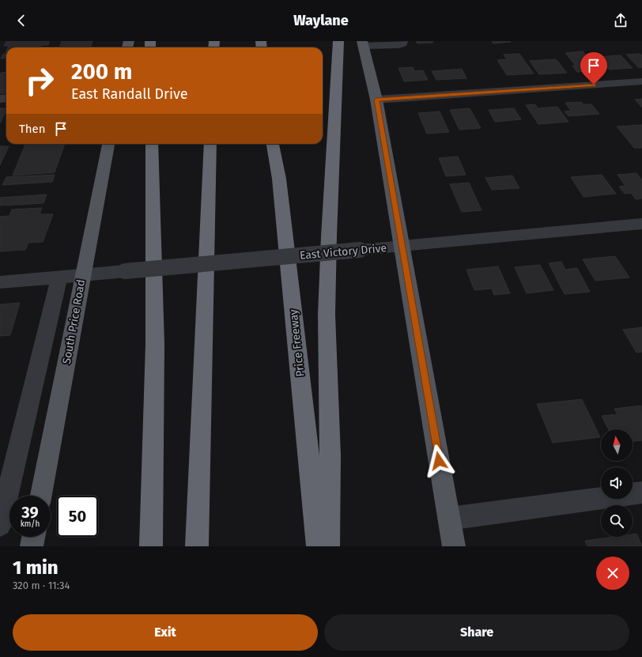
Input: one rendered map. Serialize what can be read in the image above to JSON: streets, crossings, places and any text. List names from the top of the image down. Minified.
{"streets":{"highway":["Price Freeway"],"main road":["South Price Road"],"street":["East Victory Drive"]},"crossings":[["East Victory Drive","South Price Road"]],"north":"top","page":{"header":"Waylane","turn":["200 m","East Randall Drive"],"then":"Then","speed":"39 km/h","limit":"50","heading":["1 min","320 m · 11:34"],"buttons":["Exit","Share"]}}
